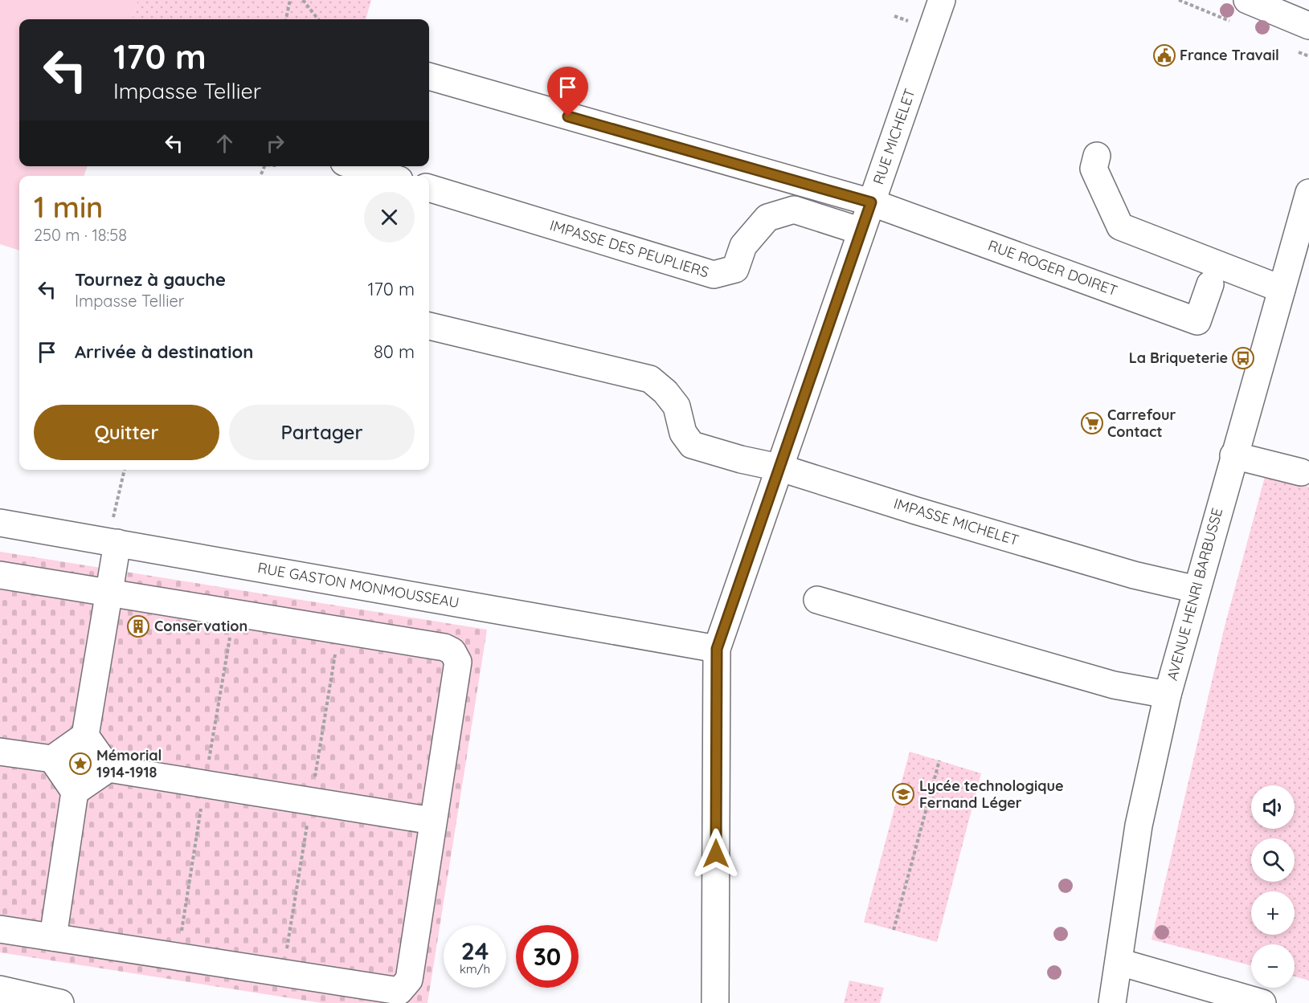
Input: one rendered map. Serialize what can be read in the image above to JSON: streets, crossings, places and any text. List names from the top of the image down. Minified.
{"streets":{"street":["RUE MICHELET","IMPASSE DES PEUPLIERS","RUE ROGER DOIRET","IMPASSE MICHELET","RUE GASTON MONMOUSSEAU","AVENUE HENRI BARBUSSE"]},"crossings":[["RUE MICHELET","IMPASSE DES PEUPLIERS"],["RUE MICHELET","RUE ROGER DOIRET"],["RUE MICHELET","IMPASSE MICHELET"],["RUE MICHELET","RUE GASTON MONMOUSSEAU"],["IMPASSE MICHELET","AVENUE HENRI BARBUSSE"]],"places":{"public building":["France Travail"],"bus stop":["La Briqueterie"],"supermarket":["Carrefour Contact"],"building":["Conservation"],"place":["Mémorial 1914-1918"],"school or university":["Lycée technologique Fernand Léger"]},"page":{"turn":["170 m","Impasse Tellier"],"heading":["1 min","250 m · 18:58"],"list":[{"name":"Tournez à gauche","note":"Impasse Tellier","value":"170 m"},{"name":"Arrivée à destination","value":"80 m"}],"buttons":["Quitter","Partager"],"map_buttons":["+","−"],"speed":"24 km/h","limit":"30"}}
